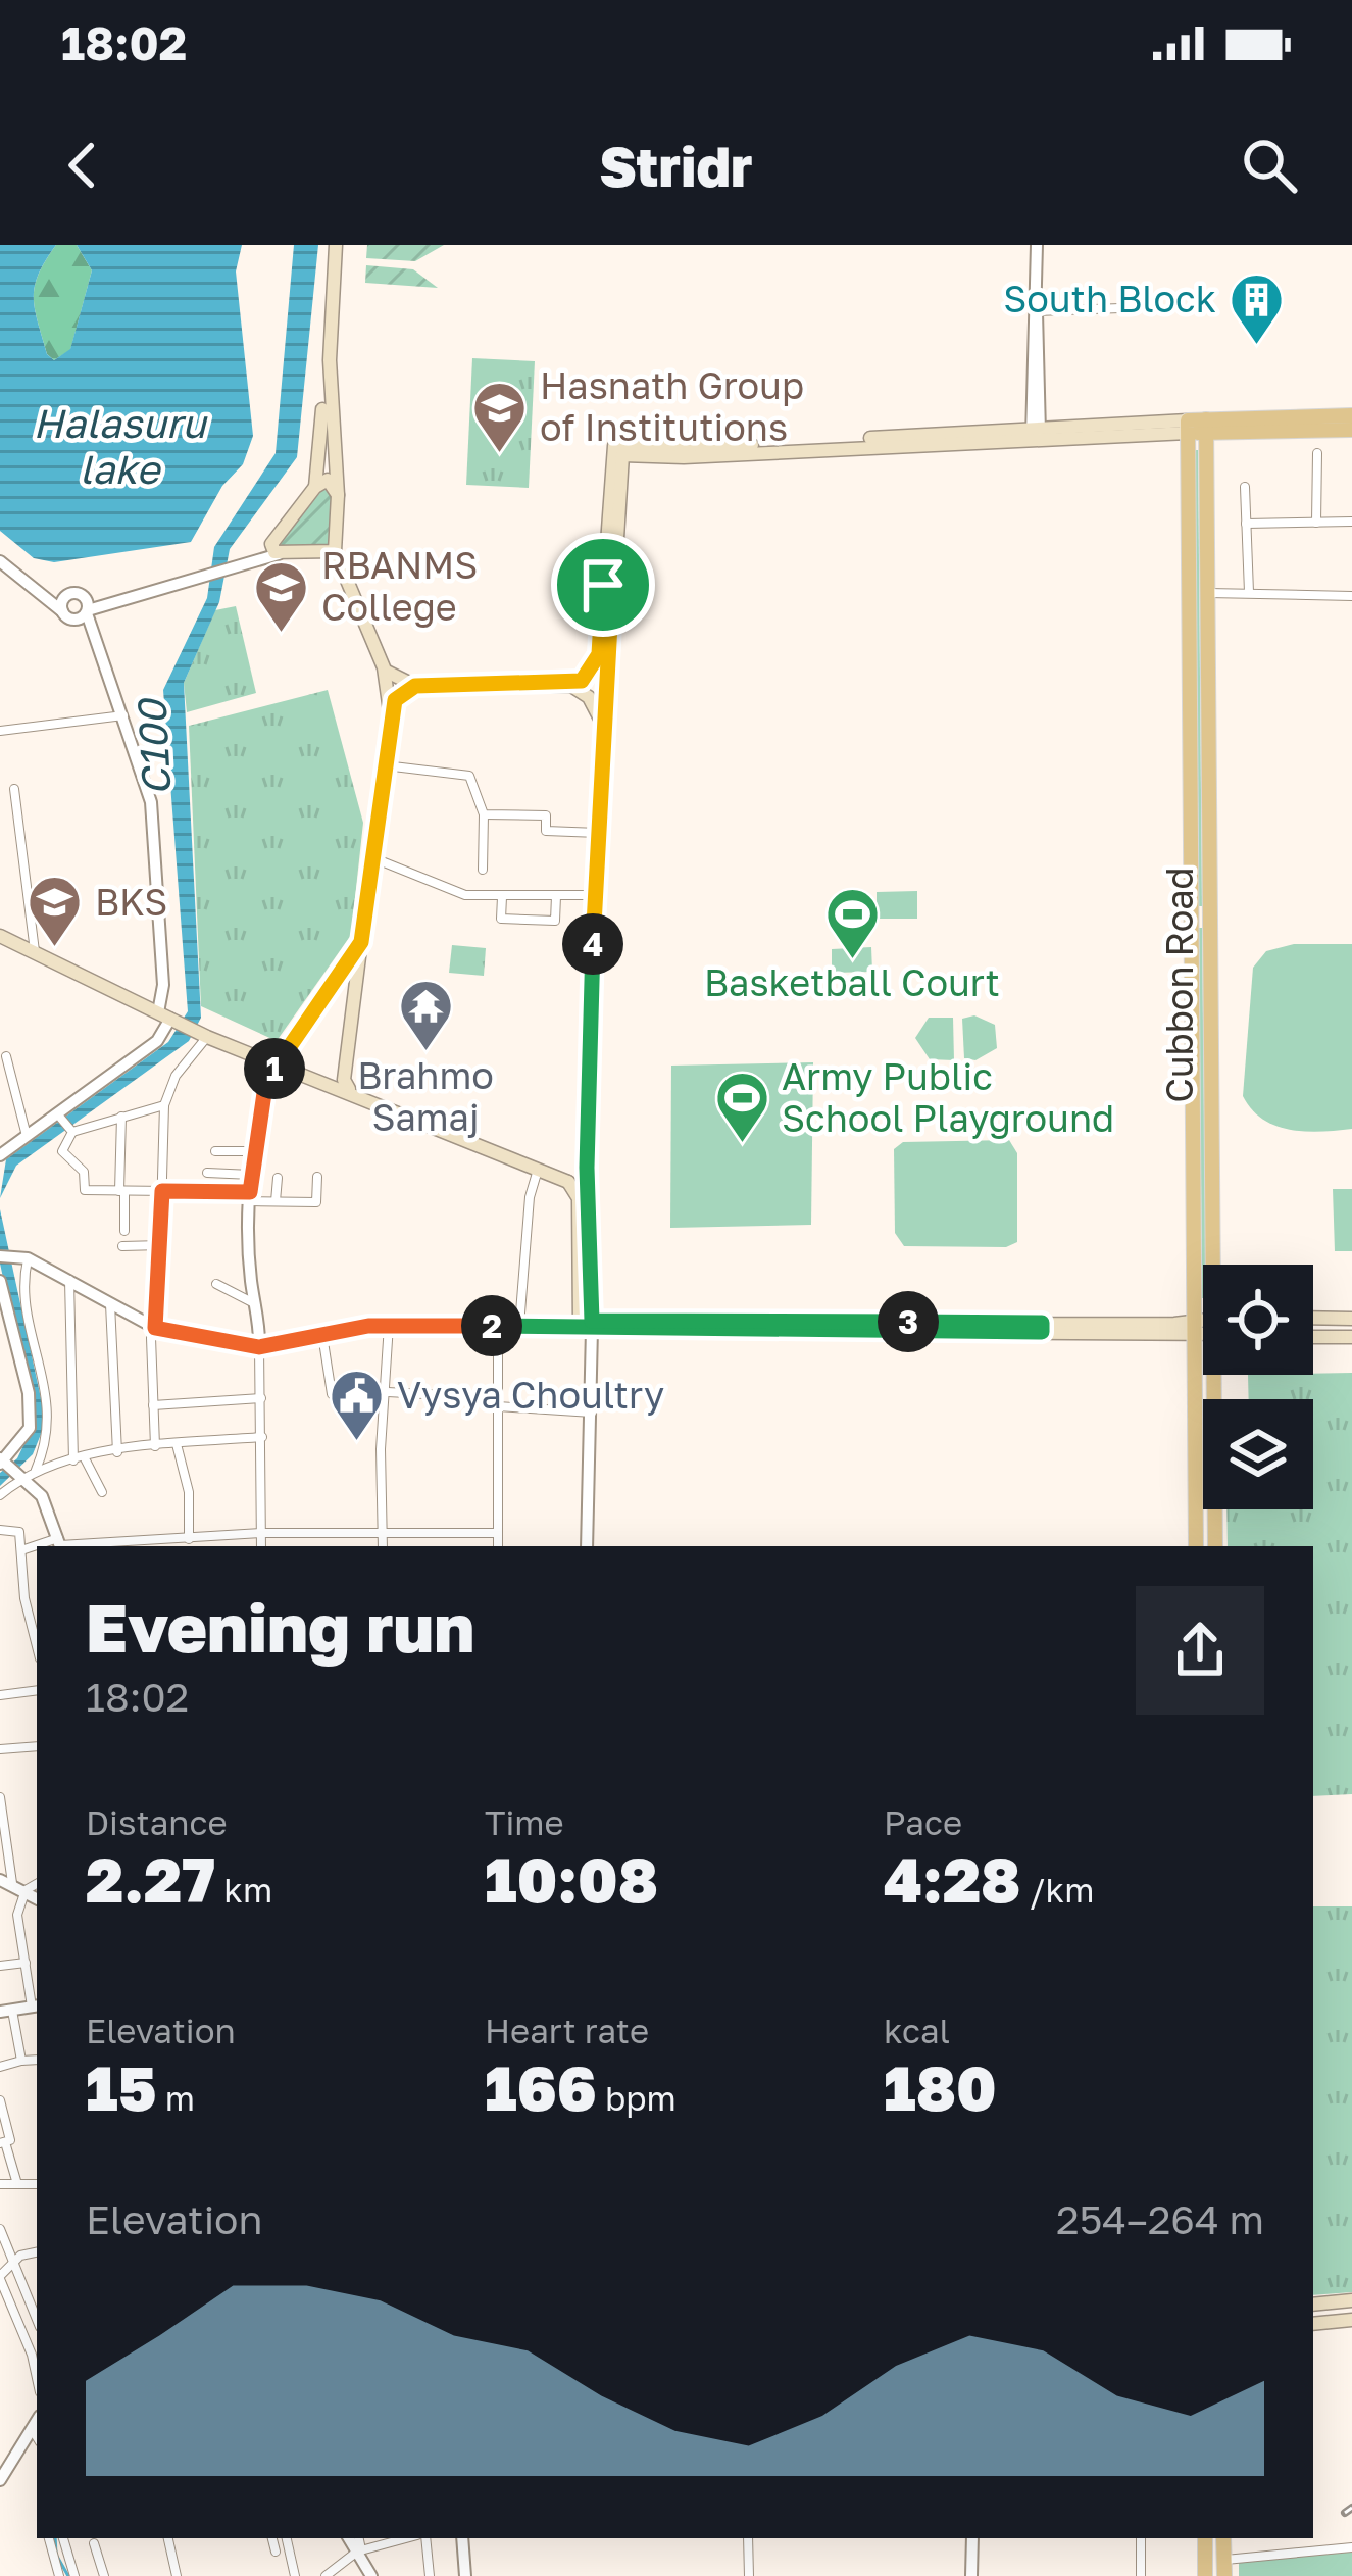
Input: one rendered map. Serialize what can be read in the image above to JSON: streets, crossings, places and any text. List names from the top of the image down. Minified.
{"streets":{"main road":["Cubbon Road"]},"water":["Halasuru lake","C100"],"places":{"building":["South Block"],"school or university":["Hasnath Group of Institutions","RBANMS College","BKS"],"sports":["Basketball Court","Army Public School Playground"],"temple":["Brahmo Samaj"],"public building":["Vysya Choultry"]},"page":{"status":"18:02","header":"Stridr","pins":["4","1","3","2"],"heading":["Evening run","18:02"],"stats":[["Distance","2.27 km"],["Time","10:08"],["Pace","4:28 /km"],["Elevation","15 m"],["Heart rate","166 bpm"],["kcal","180"]],"chart":["Elevation","254–264 m"]}}
